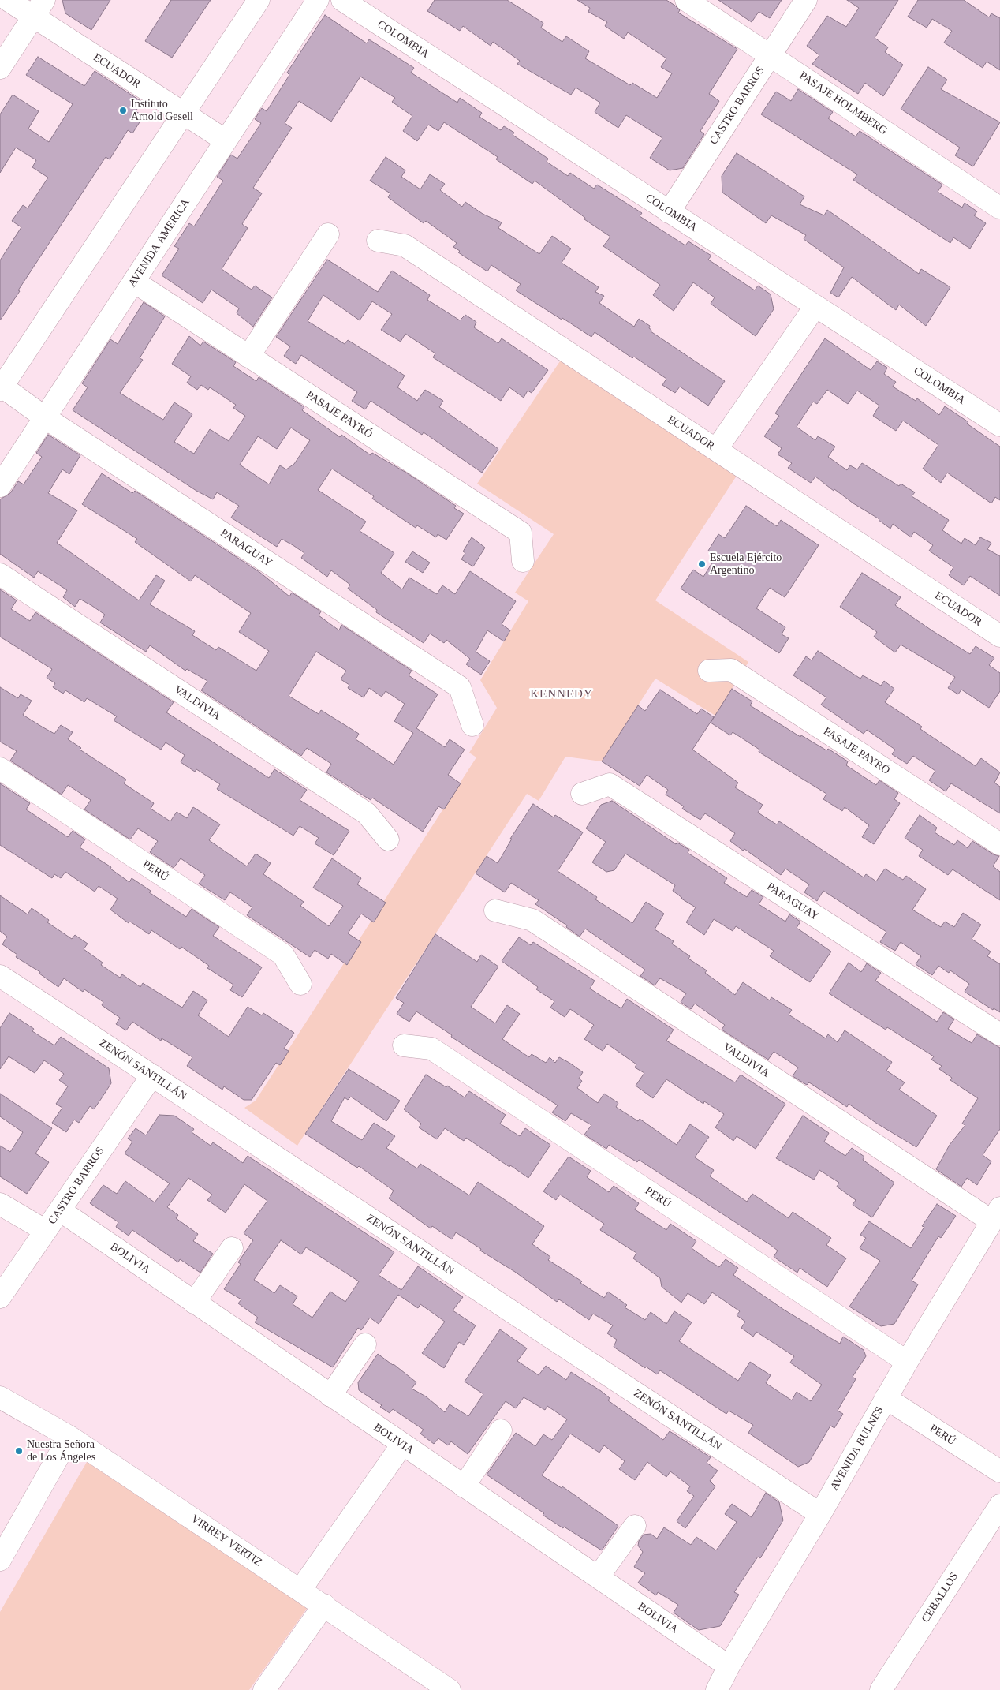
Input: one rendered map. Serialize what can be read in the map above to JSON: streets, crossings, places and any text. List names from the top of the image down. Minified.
{"streets":{"street":["COLOMBIA","ECUADOR","PASAJE HOLMBERG","CASTRO BARROS","AVENIDA AMÉRICA","PASAJE PAYRÓ","PARAGUAY","VALDIVIA","PERÚ","ZENÓN SANTILLÁN","BOLIVIA","AVENIDA BULNES","VIRREY VERTIZ","CEBALLOS"]},"crossings":[["COLOMBIA","CASTRO BARROS"],["ECUADOR","AVENIDA AMÉRICA"],["PASAJE HOLMBERG","CASTRO BARROS"],["CASTRO BARROS","ZENÓN SANTILLÁN"],["CASTRO BARROS","BOLIVIA"],["AVENIDA AMÉRICA","PASAJE PAYRÓ"],["AVENIDA AMÉRICA","PARAGUAY"],["VALDIVIA","AVENIDA BULNES"],["PERÚ","AVENIDA BULNES"],["ZENÓN SANTILLÁN","AVENIDA BULNES"],["BOLIVIA","AVENIDA BULNES"]],"districts":["KENNEDY"],"places":["Instituto Arnold Gesell","Escuela Ejército Argentino","Nuestra Señora de Los Ángeles"]}
